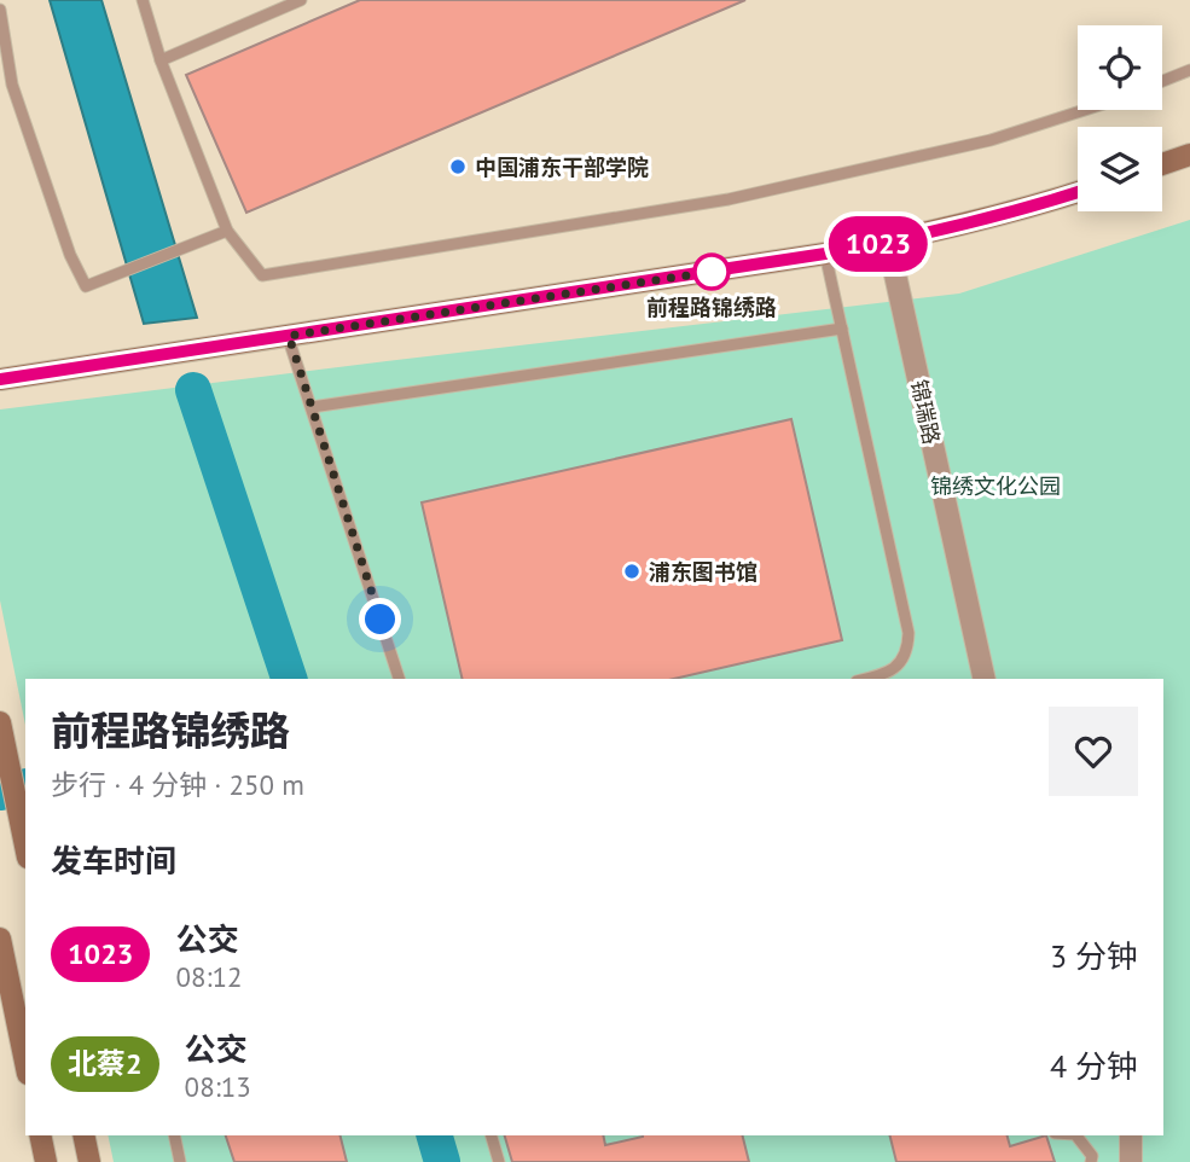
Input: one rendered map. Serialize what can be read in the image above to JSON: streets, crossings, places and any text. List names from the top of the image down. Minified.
{"streets":{"street":["锦瑞路"]},"parks":["锦绣文化公园"],"places":["中国浦东干部学院","前程路锦绣路","浦东图书馆"],"lines":["bus line 1023"],"page":{"on_map":"1023","heading":[["前程路锦绣路","步行 · 4 分钟 · 250 m"],"发车时间"],"list":[{"mark":"1023","name":"公交","note":"08:12","value":"3 分钟"},{"mark":"北蔡2","name":"公交","note":"08:13","value":"4 分钟"}]}}
